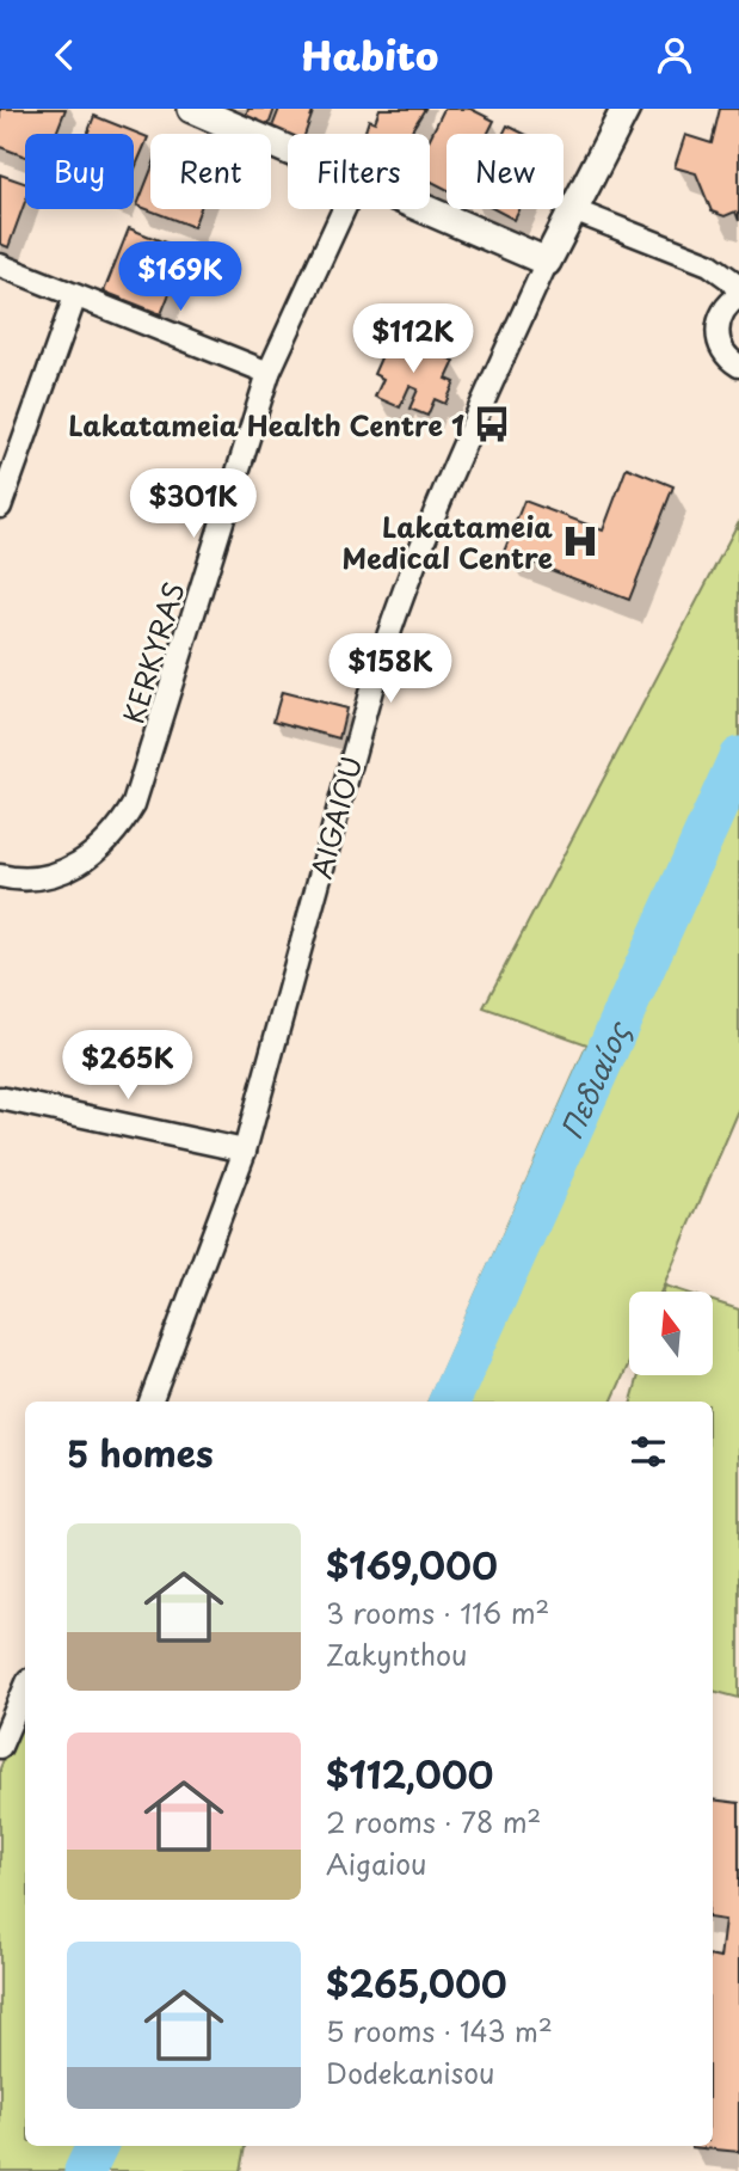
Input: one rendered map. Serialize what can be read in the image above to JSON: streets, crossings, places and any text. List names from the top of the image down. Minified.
{"streets":{"street":["KERKYRAS","AIGAIOU"]},"water":["Πεδιαίος"],"places":{"bus stop":["Lakatameia Health Centre 1"],"hospital":["Lakatameia Medical Centre"]},"north":"top","page":{"header":"Habito","chip":["Buy","Rent","Filters","New"],"price":["$169K","$112K","$301K","$158K","$265K"],"heading":"5 homes","list":[{"name":"$169,000","note":"3 rooms · 116 m² · Zakynthou"},{"name":"$112,000","note":"2 rooms · 78 m² · Aigaiou"},{"name":"$265,000","note":"5 rooms · 143 m² · Dodekanisou"}]}}
